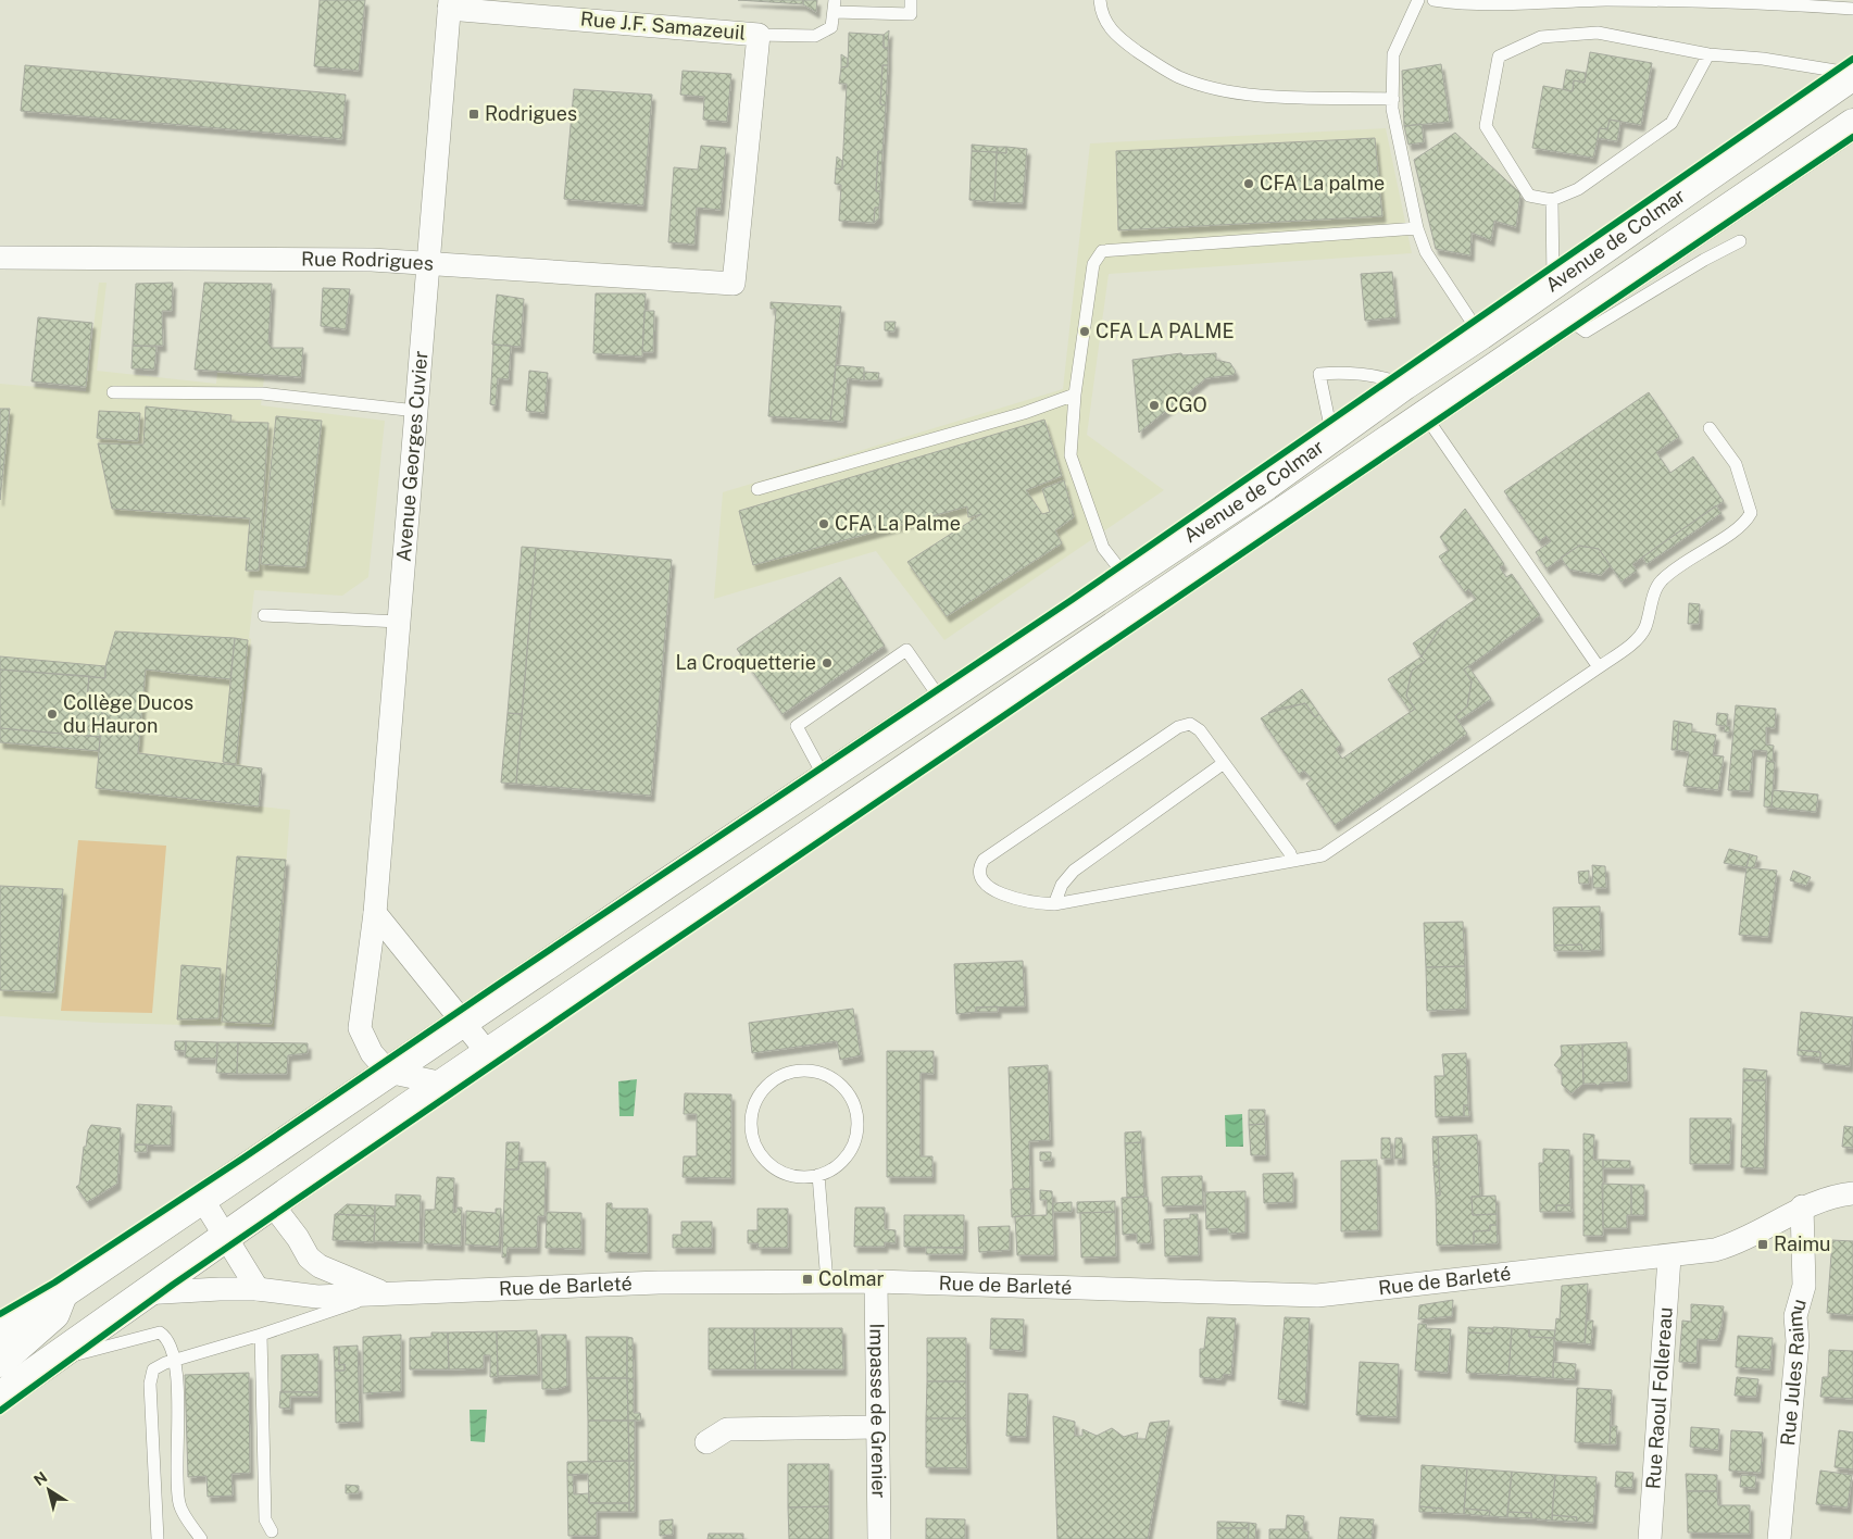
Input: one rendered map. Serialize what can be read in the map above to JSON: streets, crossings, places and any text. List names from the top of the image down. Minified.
{"streets":{"main road":["Avenue de Colmar"],"street":["Rue J.F. Samazeuil","Rue Rodrigues","Avenue Georges Cuvier","Rue de Barleté","Rue Jules Raimu","Rue Raoul Follereau","Impasse de Grenier"]},"crossings":[["Rue J.F. Samazeuil","Rue Rodrigues"],["Rue J.F. Samazeuil","Avenue Georges Cuvier"],["Avenue de Colmar","Avenue Georges Cuvier"],["Avenue de Colmar","Rue de Barleté"],["Rue Rodrigues","Avenue Georges Cuvier"],["Rue de Barleté","Rue Jules Raimu"],["Rue de Barleté","Rue Raoul Follereau"],["Rue de Barleté","Impasse de Grenier"]],"places":{"transit":["Rodrigues","Raimu","Colmar"],"other":["CFA La palme","CFA LA PALME","CGO","CFA La Palme","La Croquetterie","Collège Ducos du Hauron"]},"north":"top left"}
